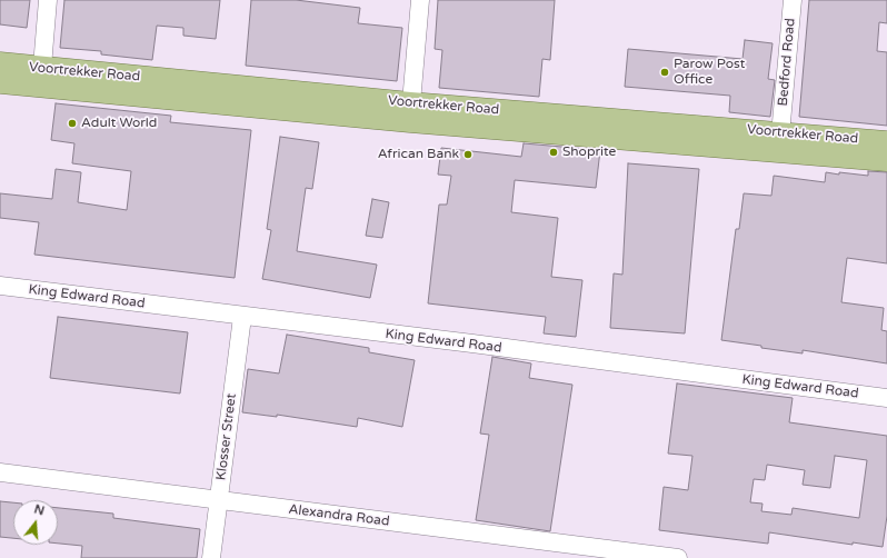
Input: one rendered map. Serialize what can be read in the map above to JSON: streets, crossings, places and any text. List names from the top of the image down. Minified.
{"streets":{"main road":["Voortrekker Road"],"street":["Bedford Road","King Edward Road","Klosser Street","Alexandra Road"]},"crossings":[["Bedford Road","Voortrekker Road"],["King Edward Road","Klosser Street"],["Klosser Street","Alexandra Road"]],"places":["Parow Post Office","Adult World","Shoprite","African Bank"],"north":"top"}
